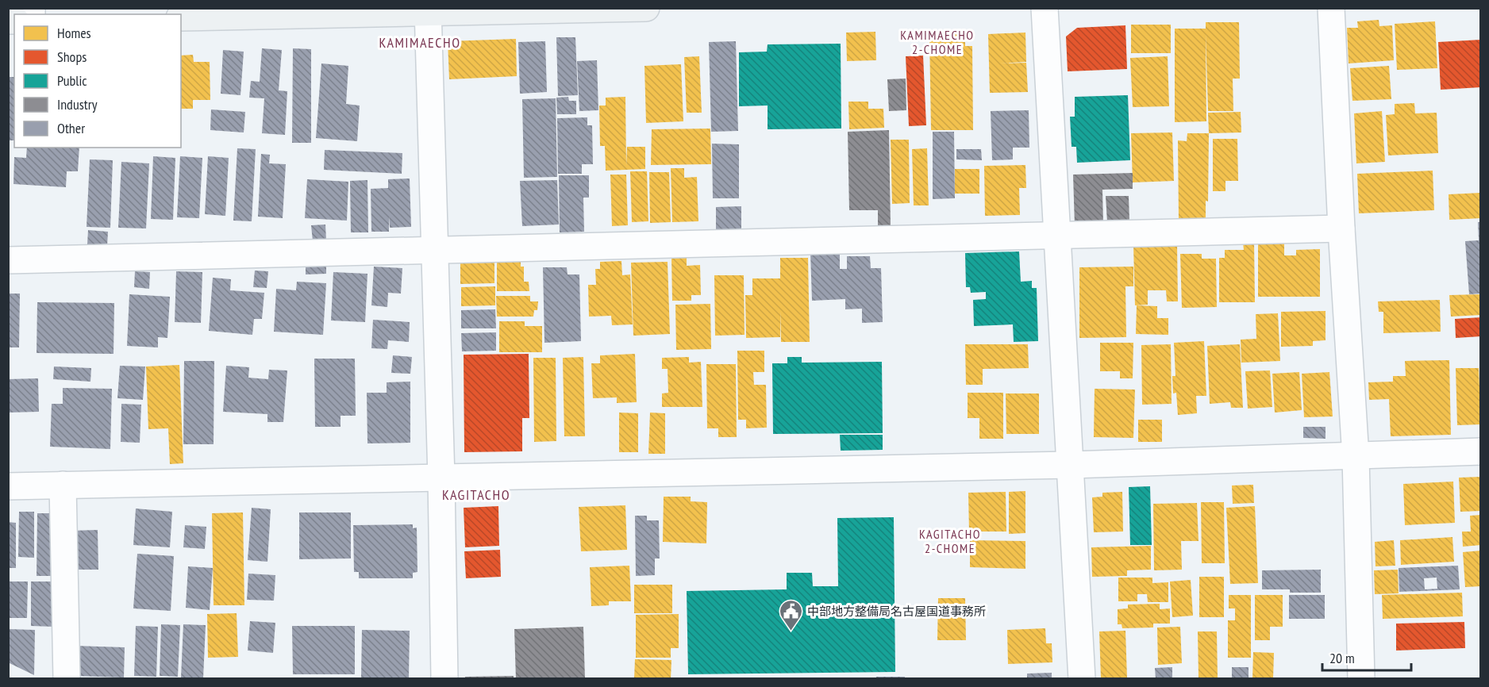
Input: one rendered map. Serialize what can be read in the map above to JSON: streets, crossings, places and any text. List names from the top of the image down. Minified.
{"districts":["KAMIMAECHO 2-CHOME","KAMIMAECHO","KAGITACHO","KAGITACHO 2-CHOME"],"places":{"public building":["中部地方整備局名古屋国道事務所"]},"legend":["Homes","Shops","Public","Industry","Other"],"scale_bar":"20 m"}
